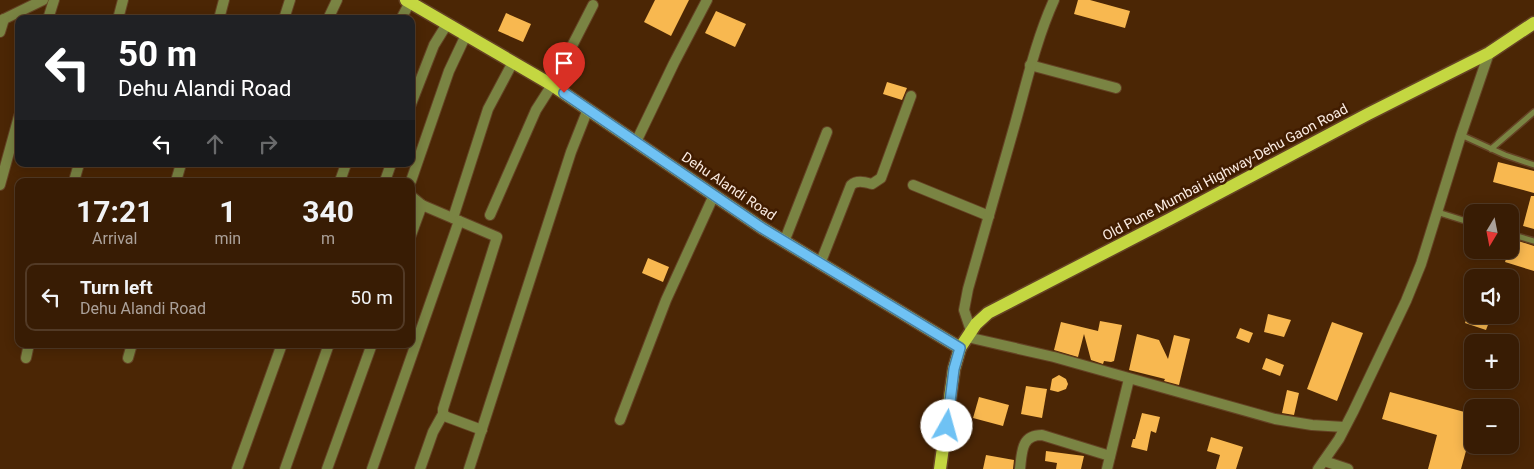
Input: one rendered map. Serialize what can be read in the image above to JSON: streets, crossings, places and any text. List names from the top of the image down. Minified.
{"streets":{"main road":["Old Pune Mumbai Highway-Dehu Gaon Road","Dehu Alandi Road"]},"crossings":[["Old Pune Mumbai Highway-Dehu Gaon Road","Dehu Alandi Road"]],"north":"bottom","page":{"turn":["50 m","Dehu Alandi Road"],"eta":["17:21","Arrival","1","min","340","m"],"map_buttons":["+","−"],"list":[{"name":"Turn left","note":"Dehu Alandi Road","value":"50 m"}]}}
